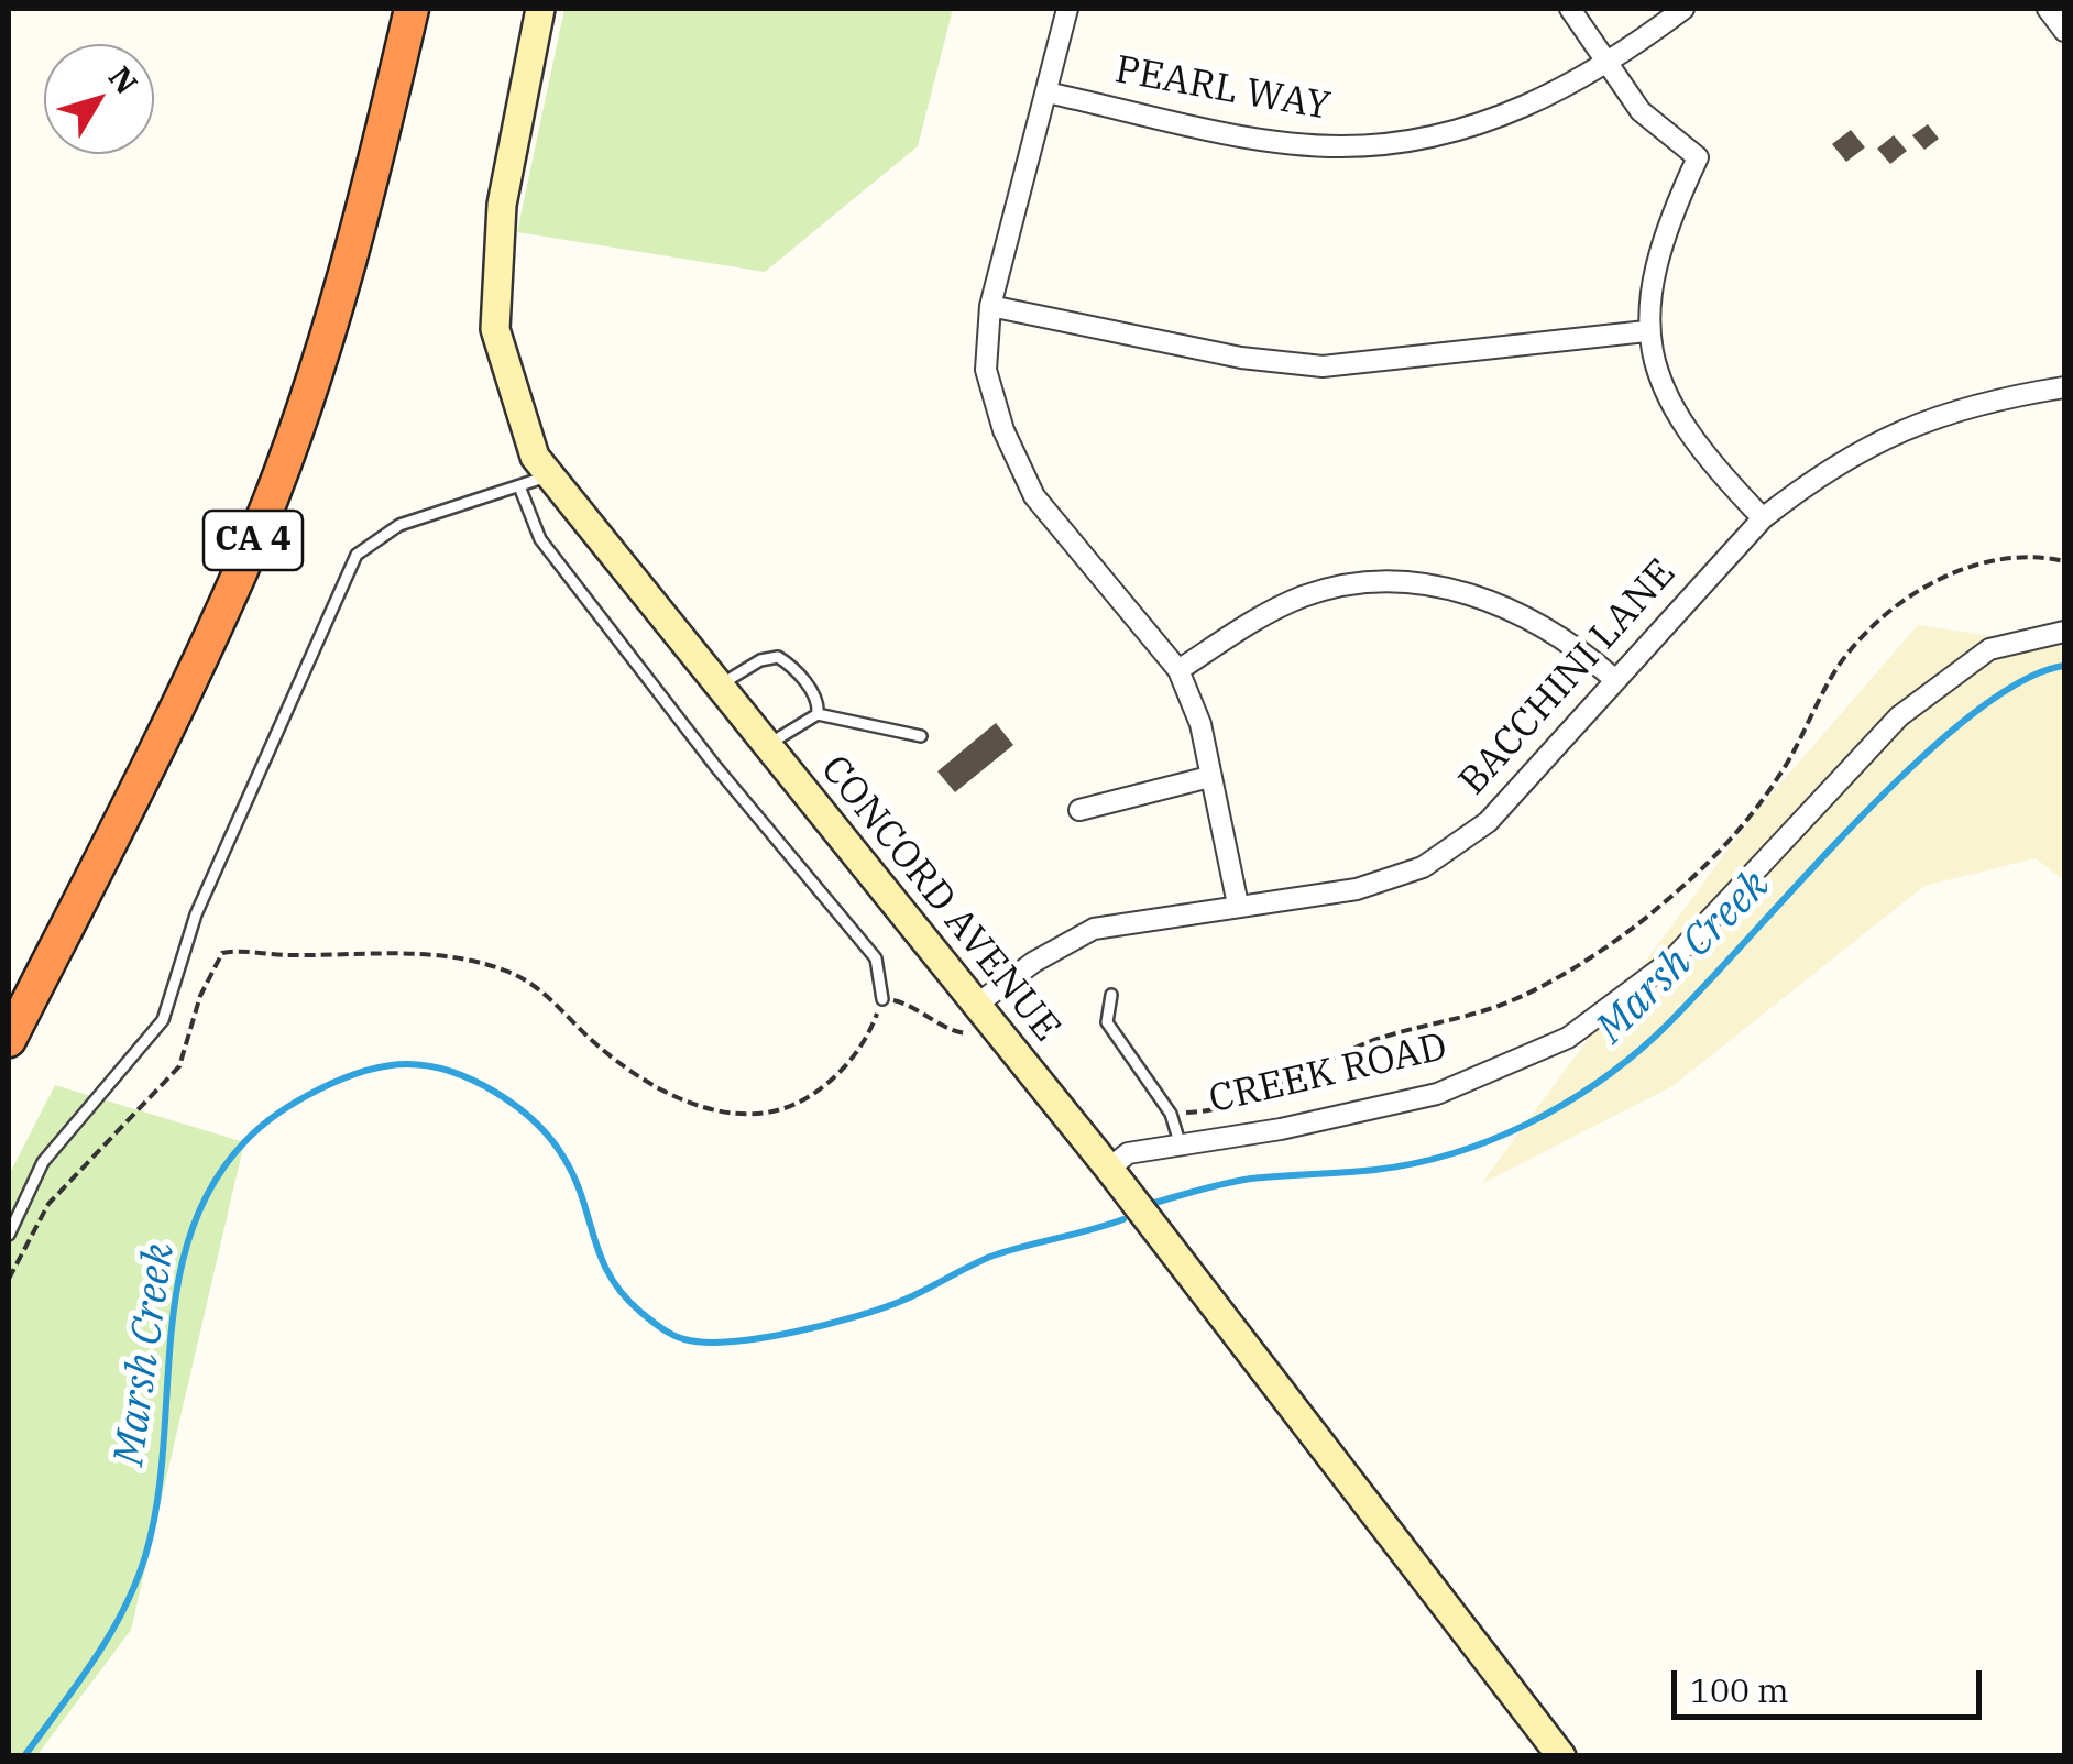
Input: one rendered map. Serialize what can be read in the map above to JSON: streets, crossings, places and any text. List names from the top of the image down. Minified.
{"streets":{"highway":["CA 4"],"street":["PEARL WAY","BACCHINI LANE","CONCORD AVENUE","CREEK ROAD"]},"crossings":[["BACCHINI LANE","CONCORD AVENUE"],["CONCORD AVENUE","CREEK ROAD"]],"water":["Marsh Creek"],"scale_bar":"100 m","north":"top right"}
